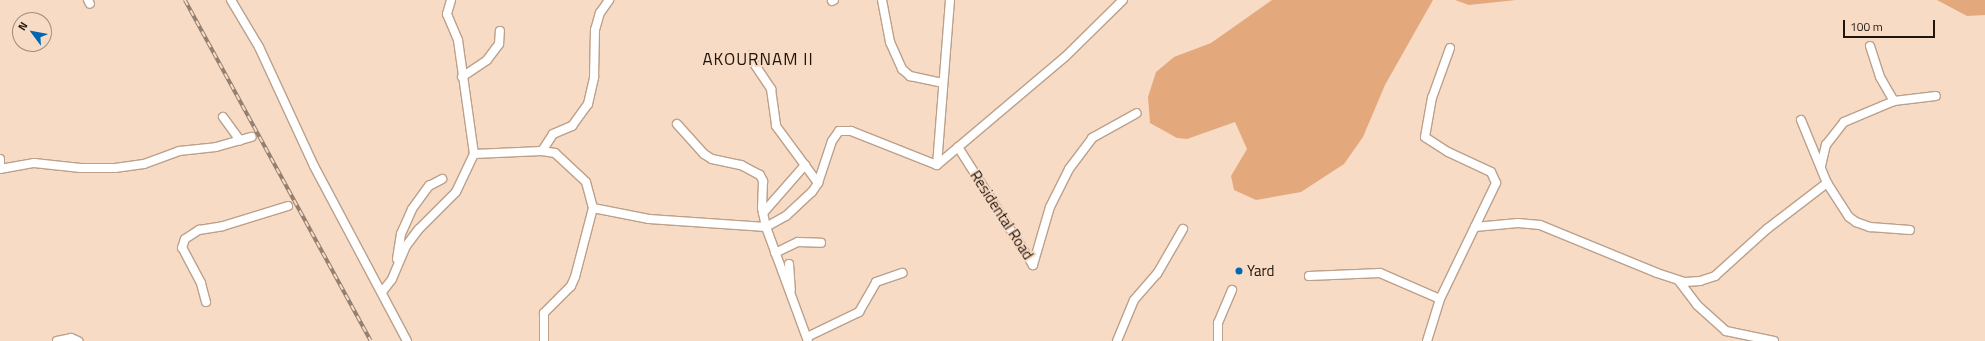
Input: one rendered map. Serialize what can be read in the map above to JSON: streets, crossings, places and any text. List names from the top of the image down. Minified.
{"streets":{"street":["Residental Road"]},"districts":["AKOURNAM II"],"places":["Yard"],"scale_bar":"100 m","north":"top left"}
